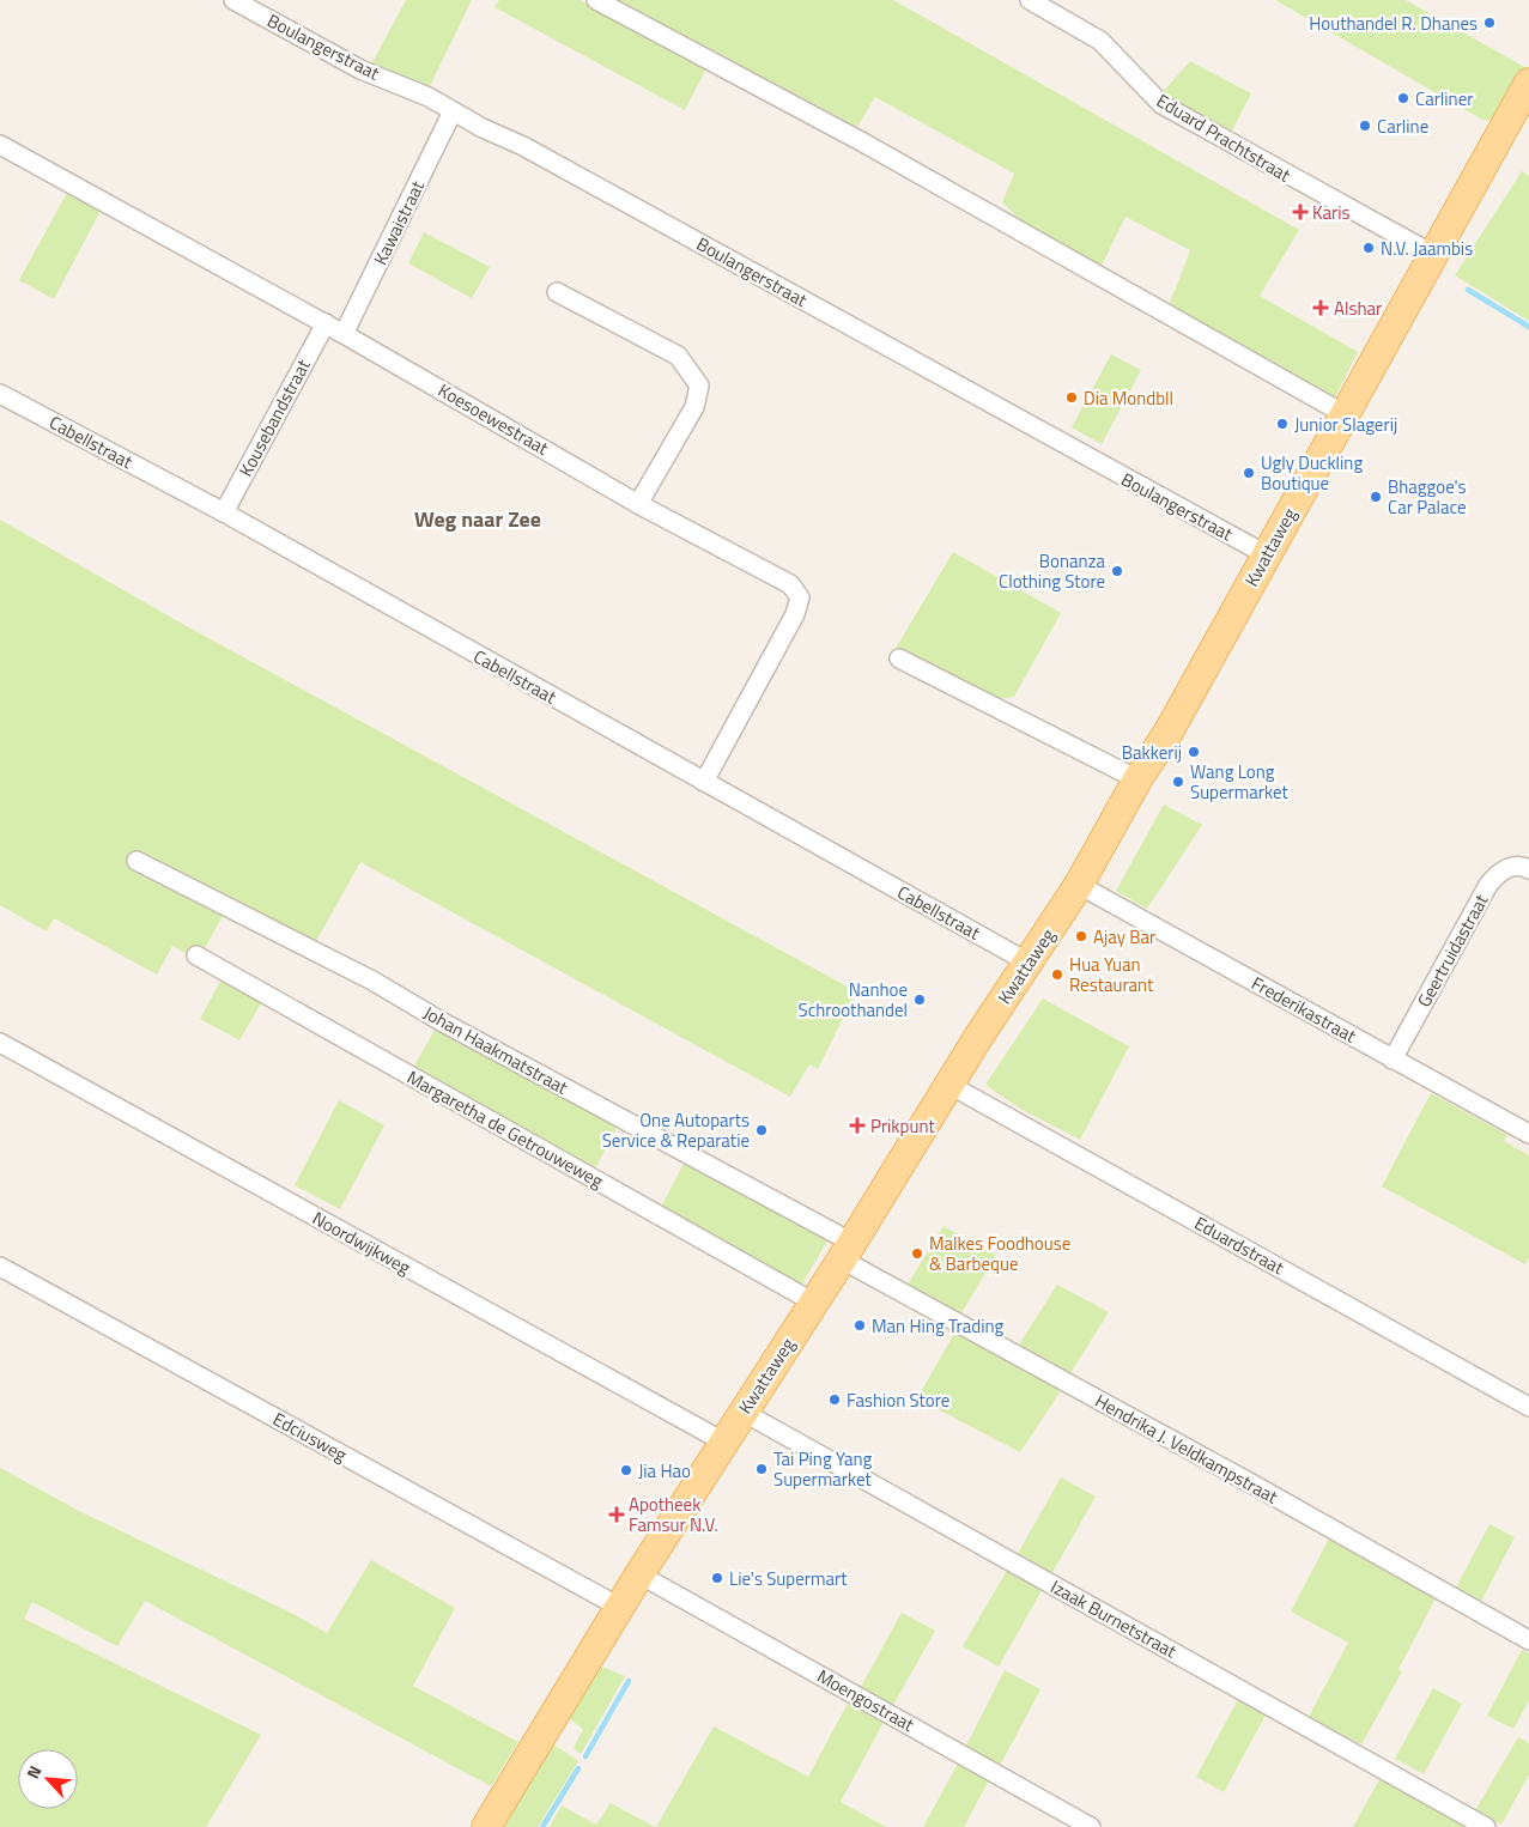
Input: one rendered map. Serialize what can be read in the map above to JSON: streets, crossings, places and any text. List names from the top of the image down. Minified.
{"streets":{"main road":["Kwattaweg"],"street":["Boulangerstraat","Eduard Prachtstraat","Kawaistraat","Kousebandstraat","Koesoewestraat","Cabellstraat","Geertruidastraat","Frederikastraat","Johan Haakmatstraat","Margaretha de Getrouweweg","Noordwijkweg","Eduardstraat","Edciusweg","Hendrika J. Veldkampstraat","Izaak Burnetstraat","Moengostraat"]},"crossings":[["Boulangerstraat","Kawaistraat"],["Boulangerstraat","Kwattaweg"],["Eduard Prachtstraat","Kwattaweg"],["Kawaistraat","Koesoewestraat"],["Kousebandstraat","Koesoewestraat"],["Kousebandstraat","Cabellstraat"],["Koesoewestraat","Cabellstraat"],["Cabellstraat","Kwattaweg"],["Kwattaweg","Frederikastraat"],["Kwattaweg","Johan Haakmatstraat"],["Kwattaweg","Margaretha de Getrouweweg"],["Kwattaweg","Noordwijkweg"],["Kwattaweg","Eduardstraat"],["Kwattaweg","Edciusweg"],["Kwattaweg","Hendrika J. Veldkampstraat"],["Kwattaweg","Izaak Burnetstraat"],["Kwattaweg","Moengostraat"],["Geertruidastraat","Frederikastraat"],["Johan Haakmatstraat","Hendrika J. Veldkampstraat"]],"districts":["Weg naar Zee"],"places":{"other":["Houthandel R. Dhanes","Carliner","Carline","N.V. Jaambis","Dia Mondbll","Junior Slagerij","Ugly Duckling Boutique","Bhaggoe's Car Palace","Bonanza Clothing Store","Bakkerij","Wang Long Supermarket","Ajay Bar","Hua Yuan Restaurant","Nanhoe Schroothandel","One Autoparts Service & Reparatie","Malkes Foodhouse & Barbeque","Man Hing Trading","Fashion Store","Tai Ping Yang Supermarket","Jia Hao","Lie's Supermart"],"health":["Karis","Alshar","Prikpunt","Apotheek Famsur N.V."]},"north":"top left"}
